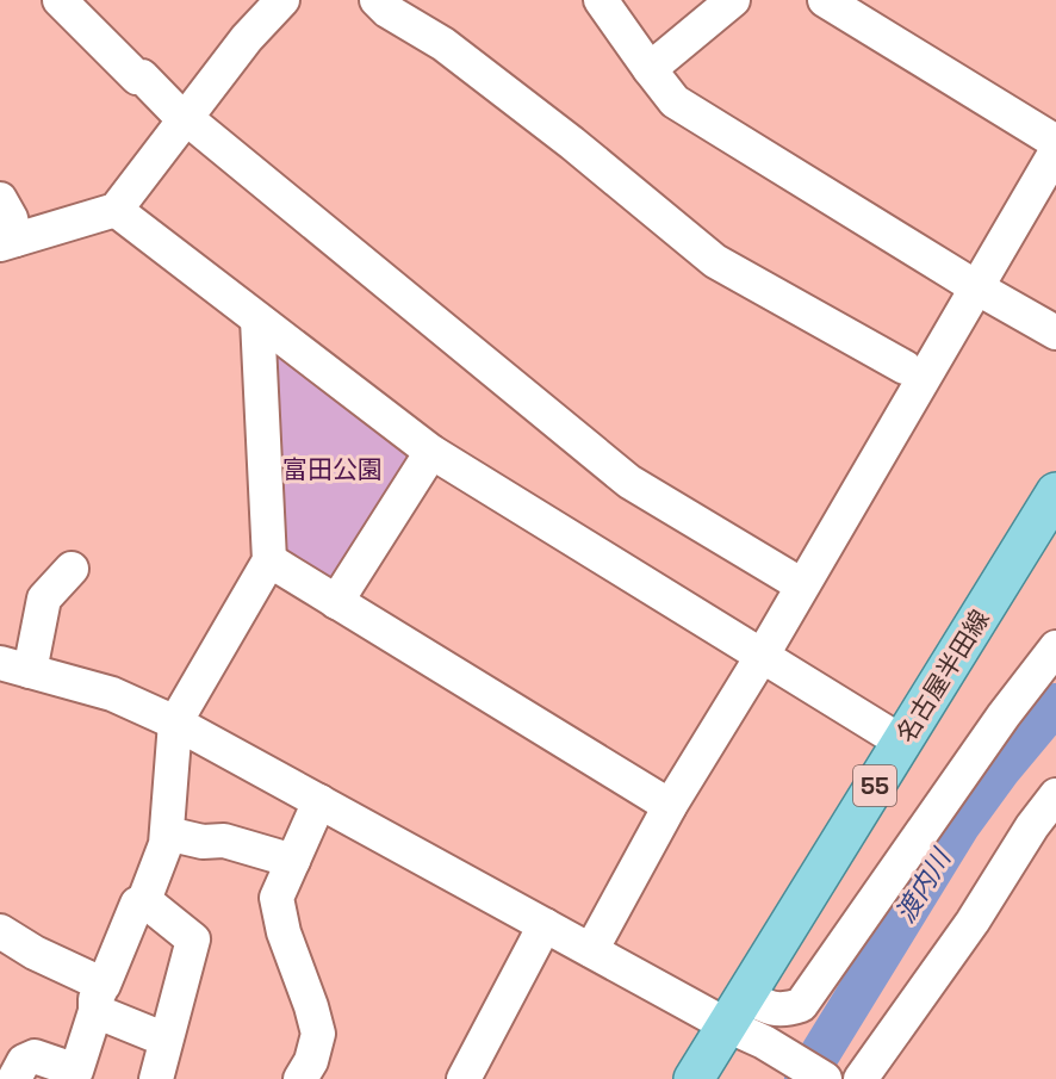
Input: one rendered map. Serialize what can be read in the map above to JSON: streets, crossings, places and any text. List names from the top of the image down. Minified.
{"streets":{"main road":["名古屋半田線","55"]},"water":["渡内川"],"parks":["富田公園"]}
